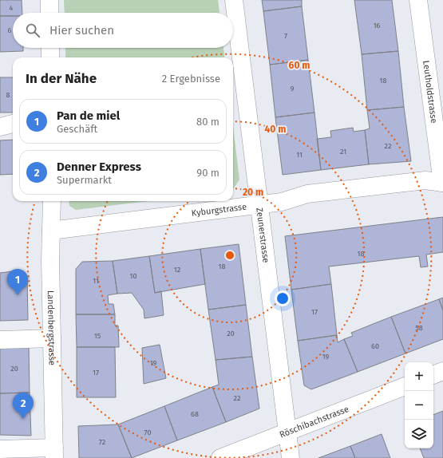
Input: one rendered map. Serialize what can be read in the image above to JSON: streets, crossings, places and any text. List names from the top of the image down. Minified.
{"streets":{"street":["Leutholdstrasse","Kyburgstrasse","Zeunerstrasse","Landenbergstrasse","Röschibachstrasse"]},"crossings":[["Leutholdstrasse","Kyburgstrasse"],["Kyburgstrasse","Zeunerstrasse"],["Kyburgstrasse","Landenbergstrasse"],["Zeunerstrasse","Röschibachstrasse"]],"house_numbers":["4","16","6","7","18","9","8","22","21","11","18","18","12","10","11","17","58","20","15","60","19","19","20","17","22","68","70","72"],"page":{"search":"Hier suchen","heading":["In der Nähe","2 Ergebnisse"],"list":[{"mark":"1","name":"Pan de miel","note":"Geschäft","value":"80 m"},{"mark":"2","name":"Denner Express","note":"Supermarkt","value":"90 m"}],"pins":["1","2"],"map_buttons":["+","−"]},"rings":["60 m","40 m","20 m"]}
